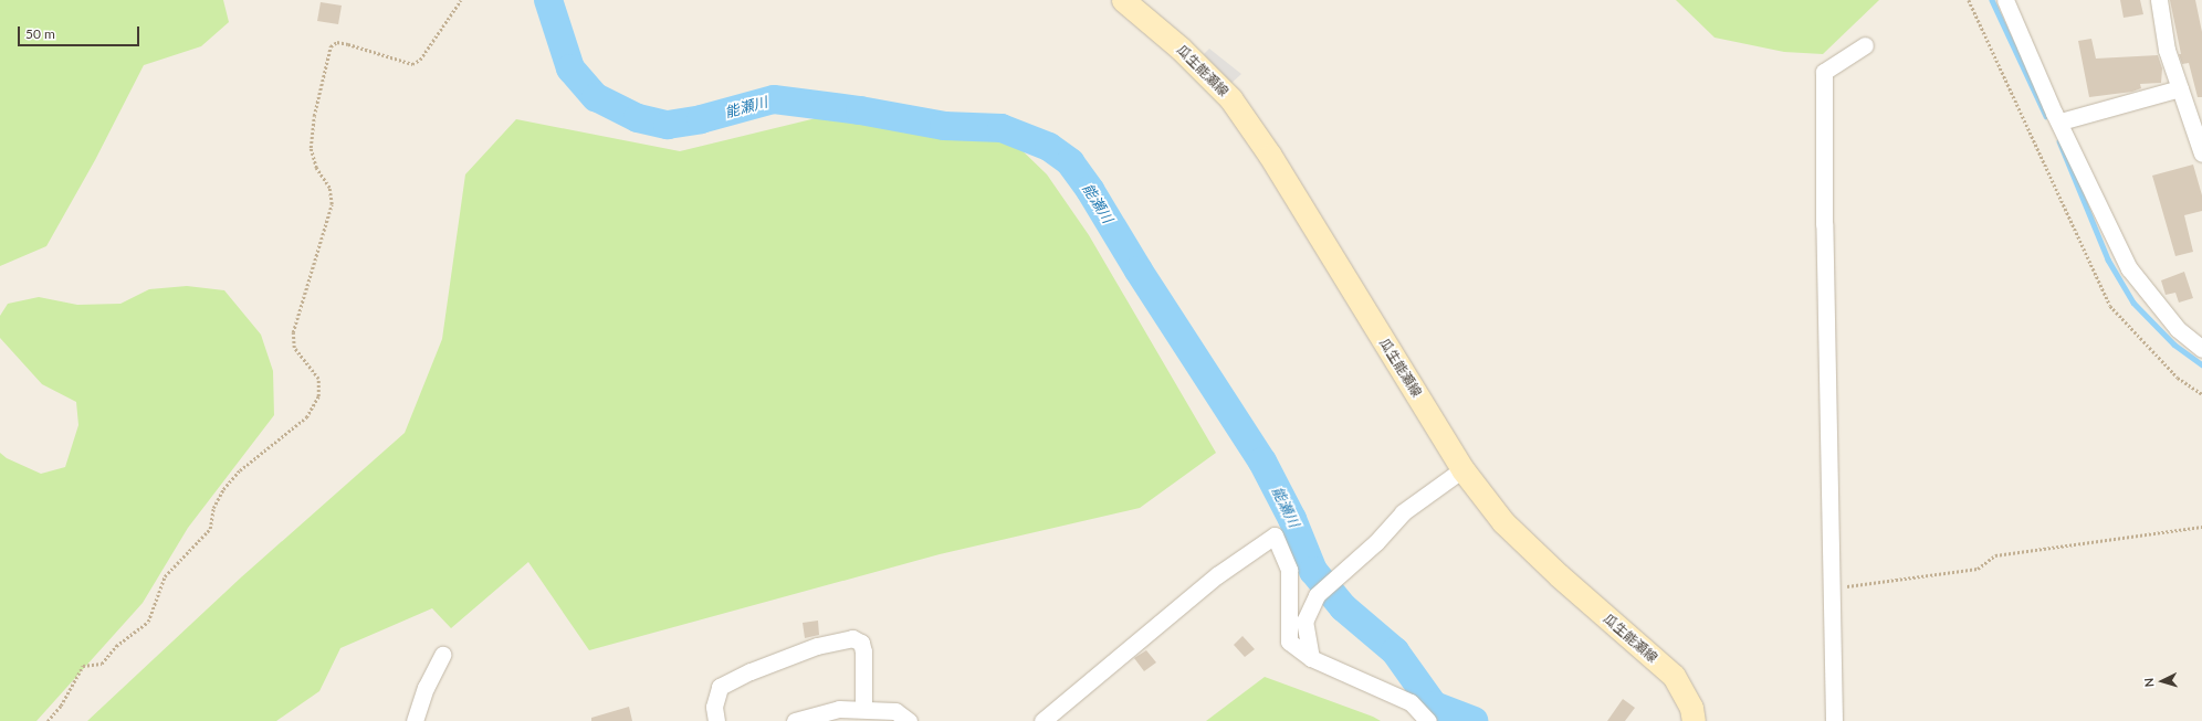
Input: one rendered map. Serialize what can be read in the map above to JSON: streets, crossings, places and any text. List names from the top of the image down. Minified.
{"streets":{"main road":["瓜生能瀬線"]},"water":["能瀬川"],"scale_bar":"50 m","north":"left"}
